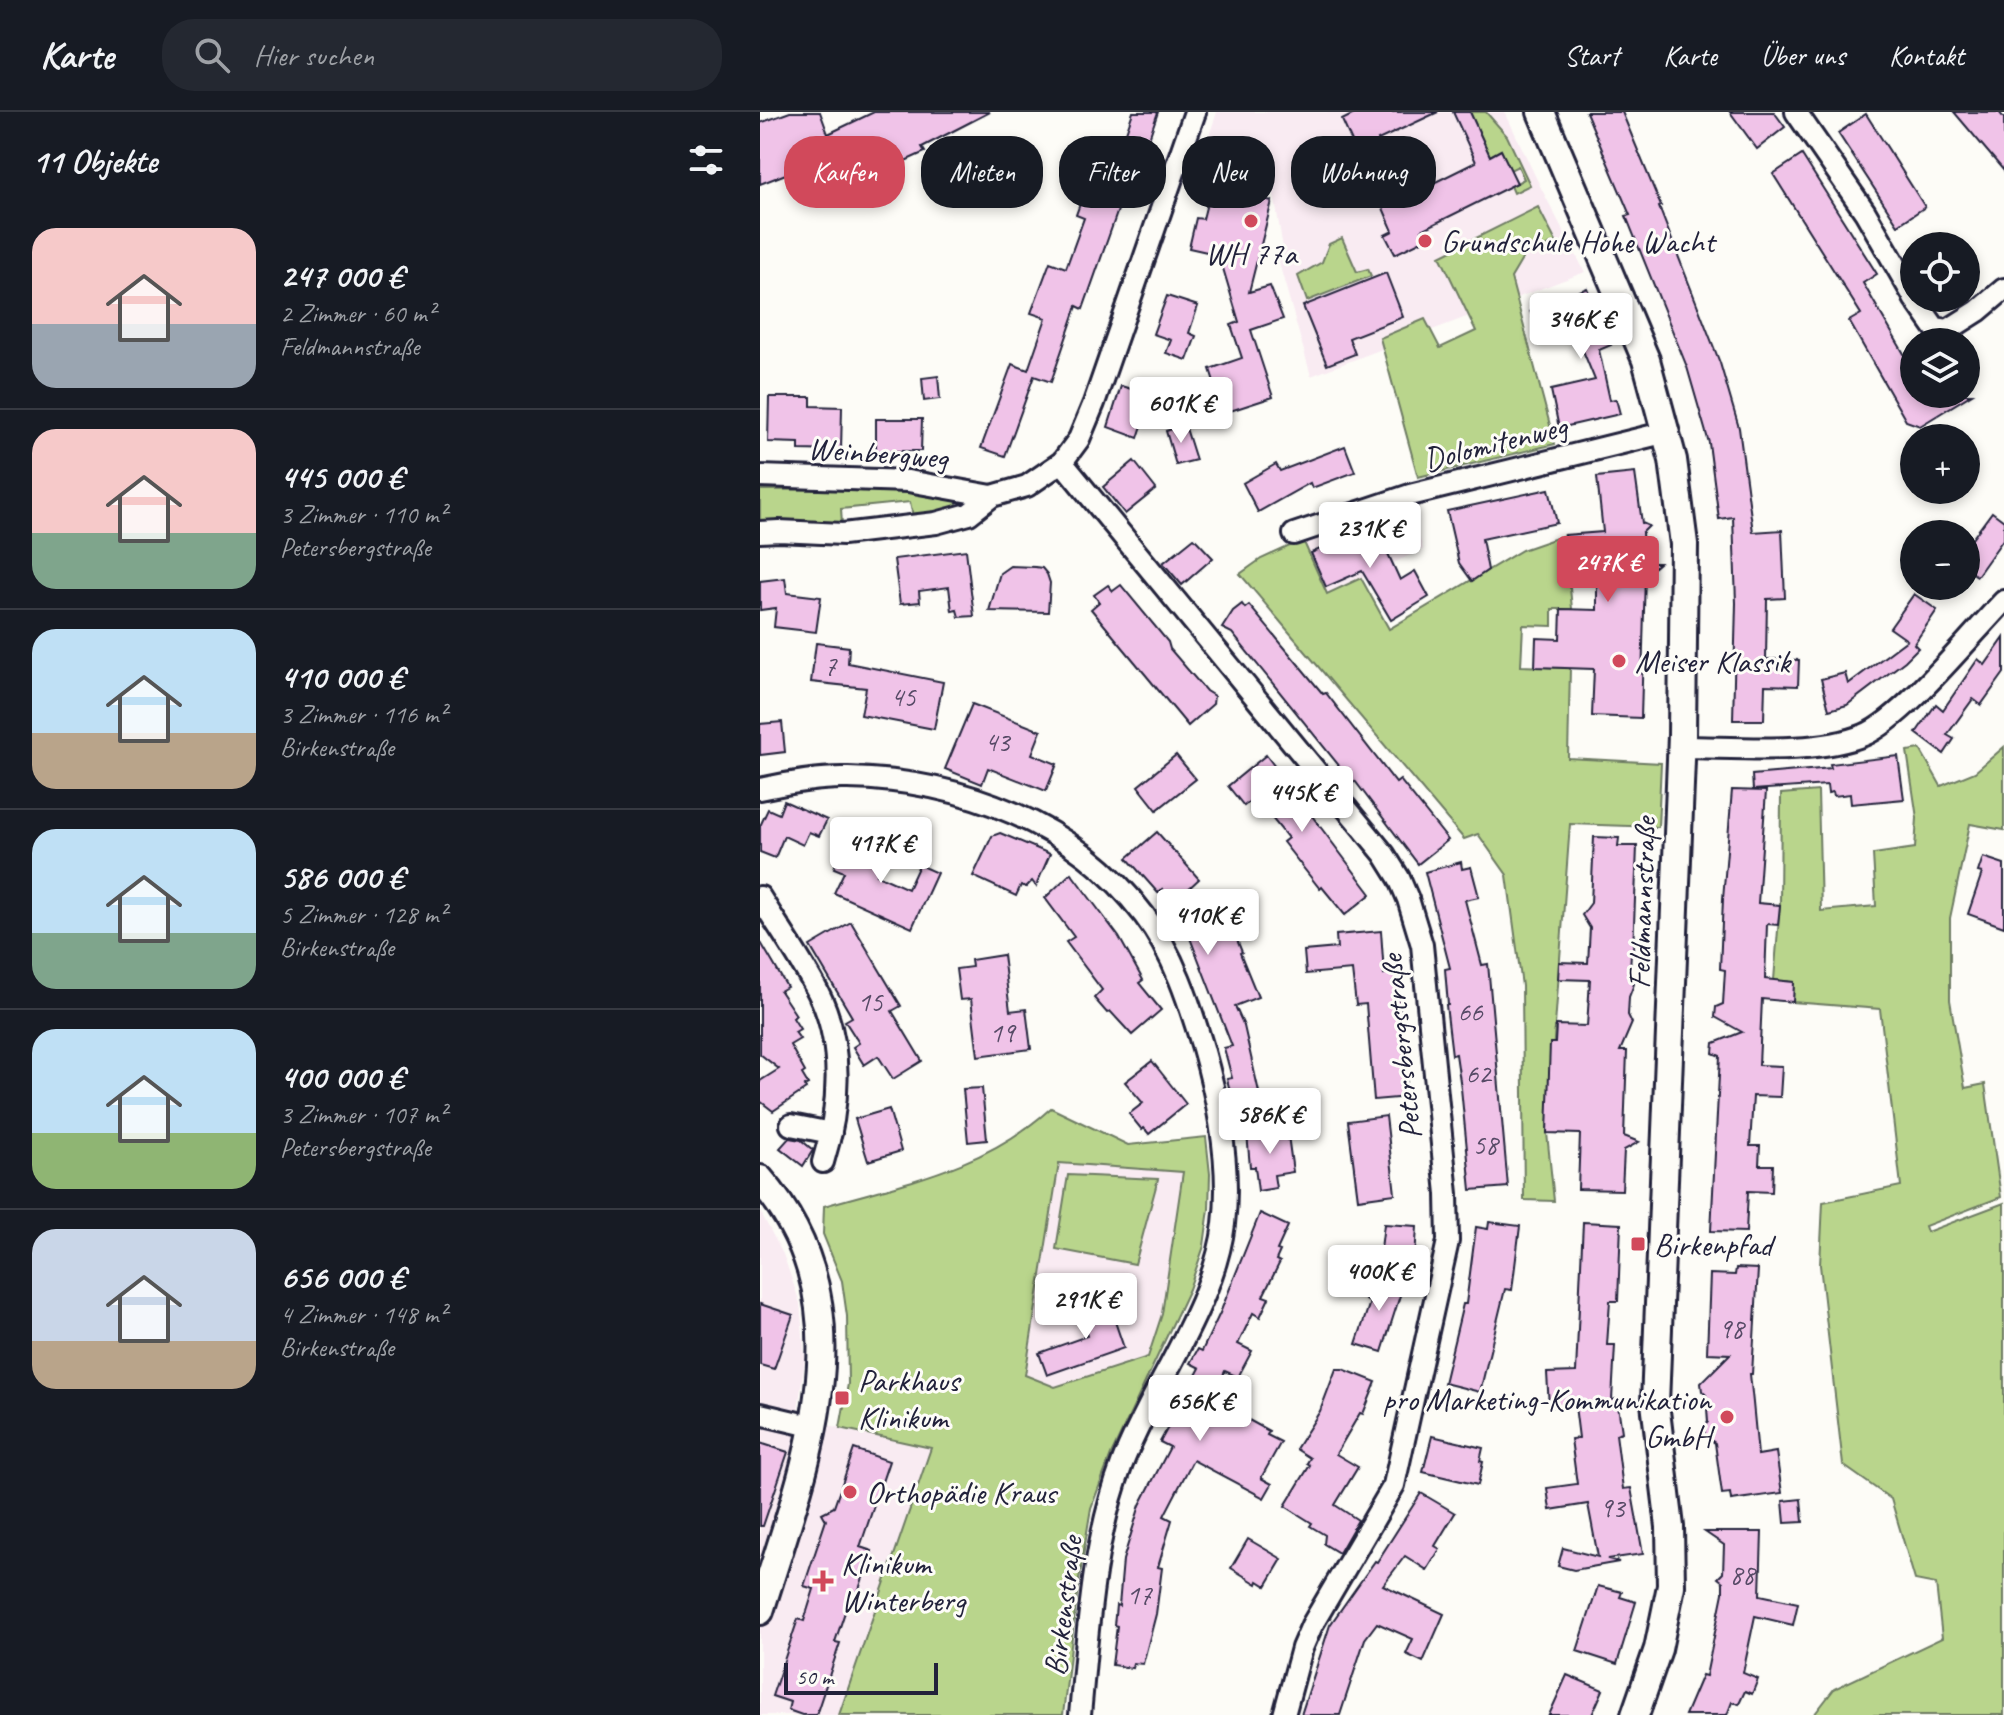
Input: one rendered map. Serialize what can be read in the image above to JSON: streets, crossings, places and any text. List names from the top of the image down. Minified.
{"streets":{"street":["Dolomitenweg","Weinbergweg","Feldmannstraße","Petersbergstraße","Birkenstraße"]},"crossings":[["Dolomitenweg","Feldmannstraße"]],"places":{"other":["WH 77a","Grundschule Hohe Wacht","Meiser Klassik","pro Marketing-Kommunikation GmbH","Orthopädie Kraus"],"transit":["Birkenpfad","Parkhaus Klinikum"],"health":["Klinikum Winterberg"]},"house_numbers":["7","45","43","15","66","19","62","58","98","93","88","17"],"scale_bar":"50 m","page":{"header":"Karte","search":"Hier suchen","nav":["Start","Karte","Über uns","Kontakt"],"heading":"11 Objekte","chip":["Kaufen","Mieten","Filter","Neu","Wohnung"],"list":[{"name":"247 000 €","note":"2 Zimmer · 60 m² · Feldmannstraße"},{"name":"445 000 €","note":"3 Zimmer · 110 m² · Petersbergstraße"},{"name":"410 000 €","note":"3 Zimmer · 116 m² · Birkenstraße"},{"name":"586 000 €","note":"5 Zimmer · 128 m² · Birkenstraße"},{"name":"400 000 €","note":"3 Zimmer · 107 m² · Petersbergstraße"},{"name":"656 000 €","note":"4 Zimmer · 148 m² · Birkenstraße"}],"map_buttons":["+","−"],"price":["346K €","601K €","231K €","247K €","445K €","417K €","410K €","586K €","400K €","291K €","656K €"],"scale":"50 m"}}
